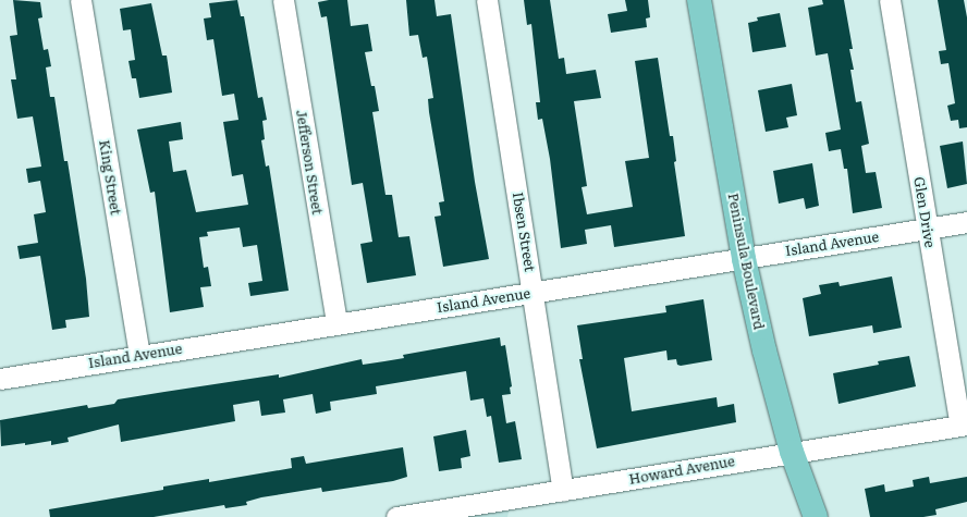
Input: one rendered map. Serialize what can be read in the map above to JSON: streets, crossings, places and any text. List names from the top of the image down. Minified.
{"streets":{"main road":["Peninsula Boulevard"],"street":["Jefferson Street","King Street","Glen Drive","Ibsen Street","Island Avenue","Howard Avenue"]},"crossings":[["Jefferson Street","Island Avenue"],["King Street","Island Avenue"],["Glen Drive","Island Avenue"],["Glen Drive","Howard Avenue"],["Ibsen Street","Island Avenue"],["Ibsen Street","Howard Avenue"],["Island Avenue","Peninsula Boulevard"],["Peninsula Boulevard","Howard Avenue"]]}
